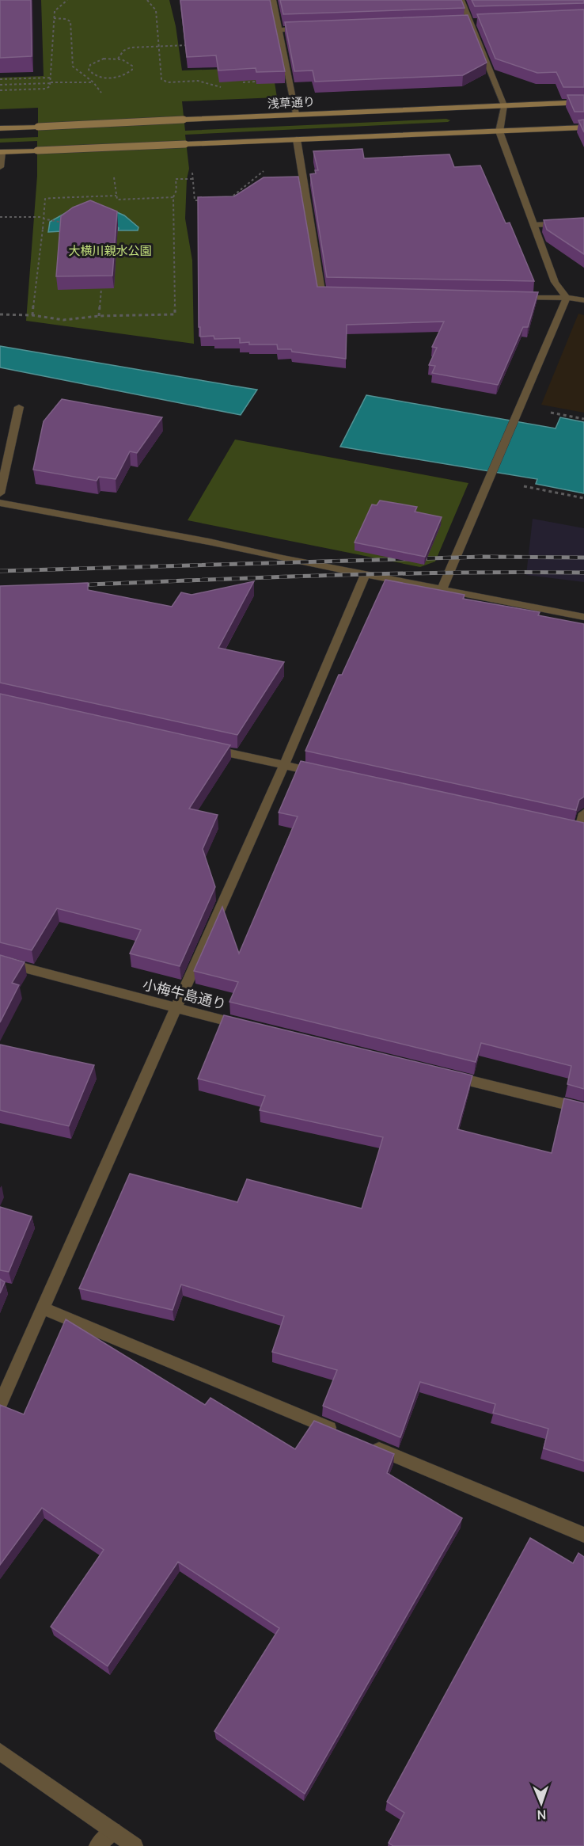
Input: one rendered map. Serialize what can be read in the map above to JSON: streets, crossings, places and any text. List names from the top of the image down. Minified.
{"streets":{"main road":["浅草通り"],"street":["小梅牛島通り"]},"parks":["大横川親水公園"],"north":"bottom"}
